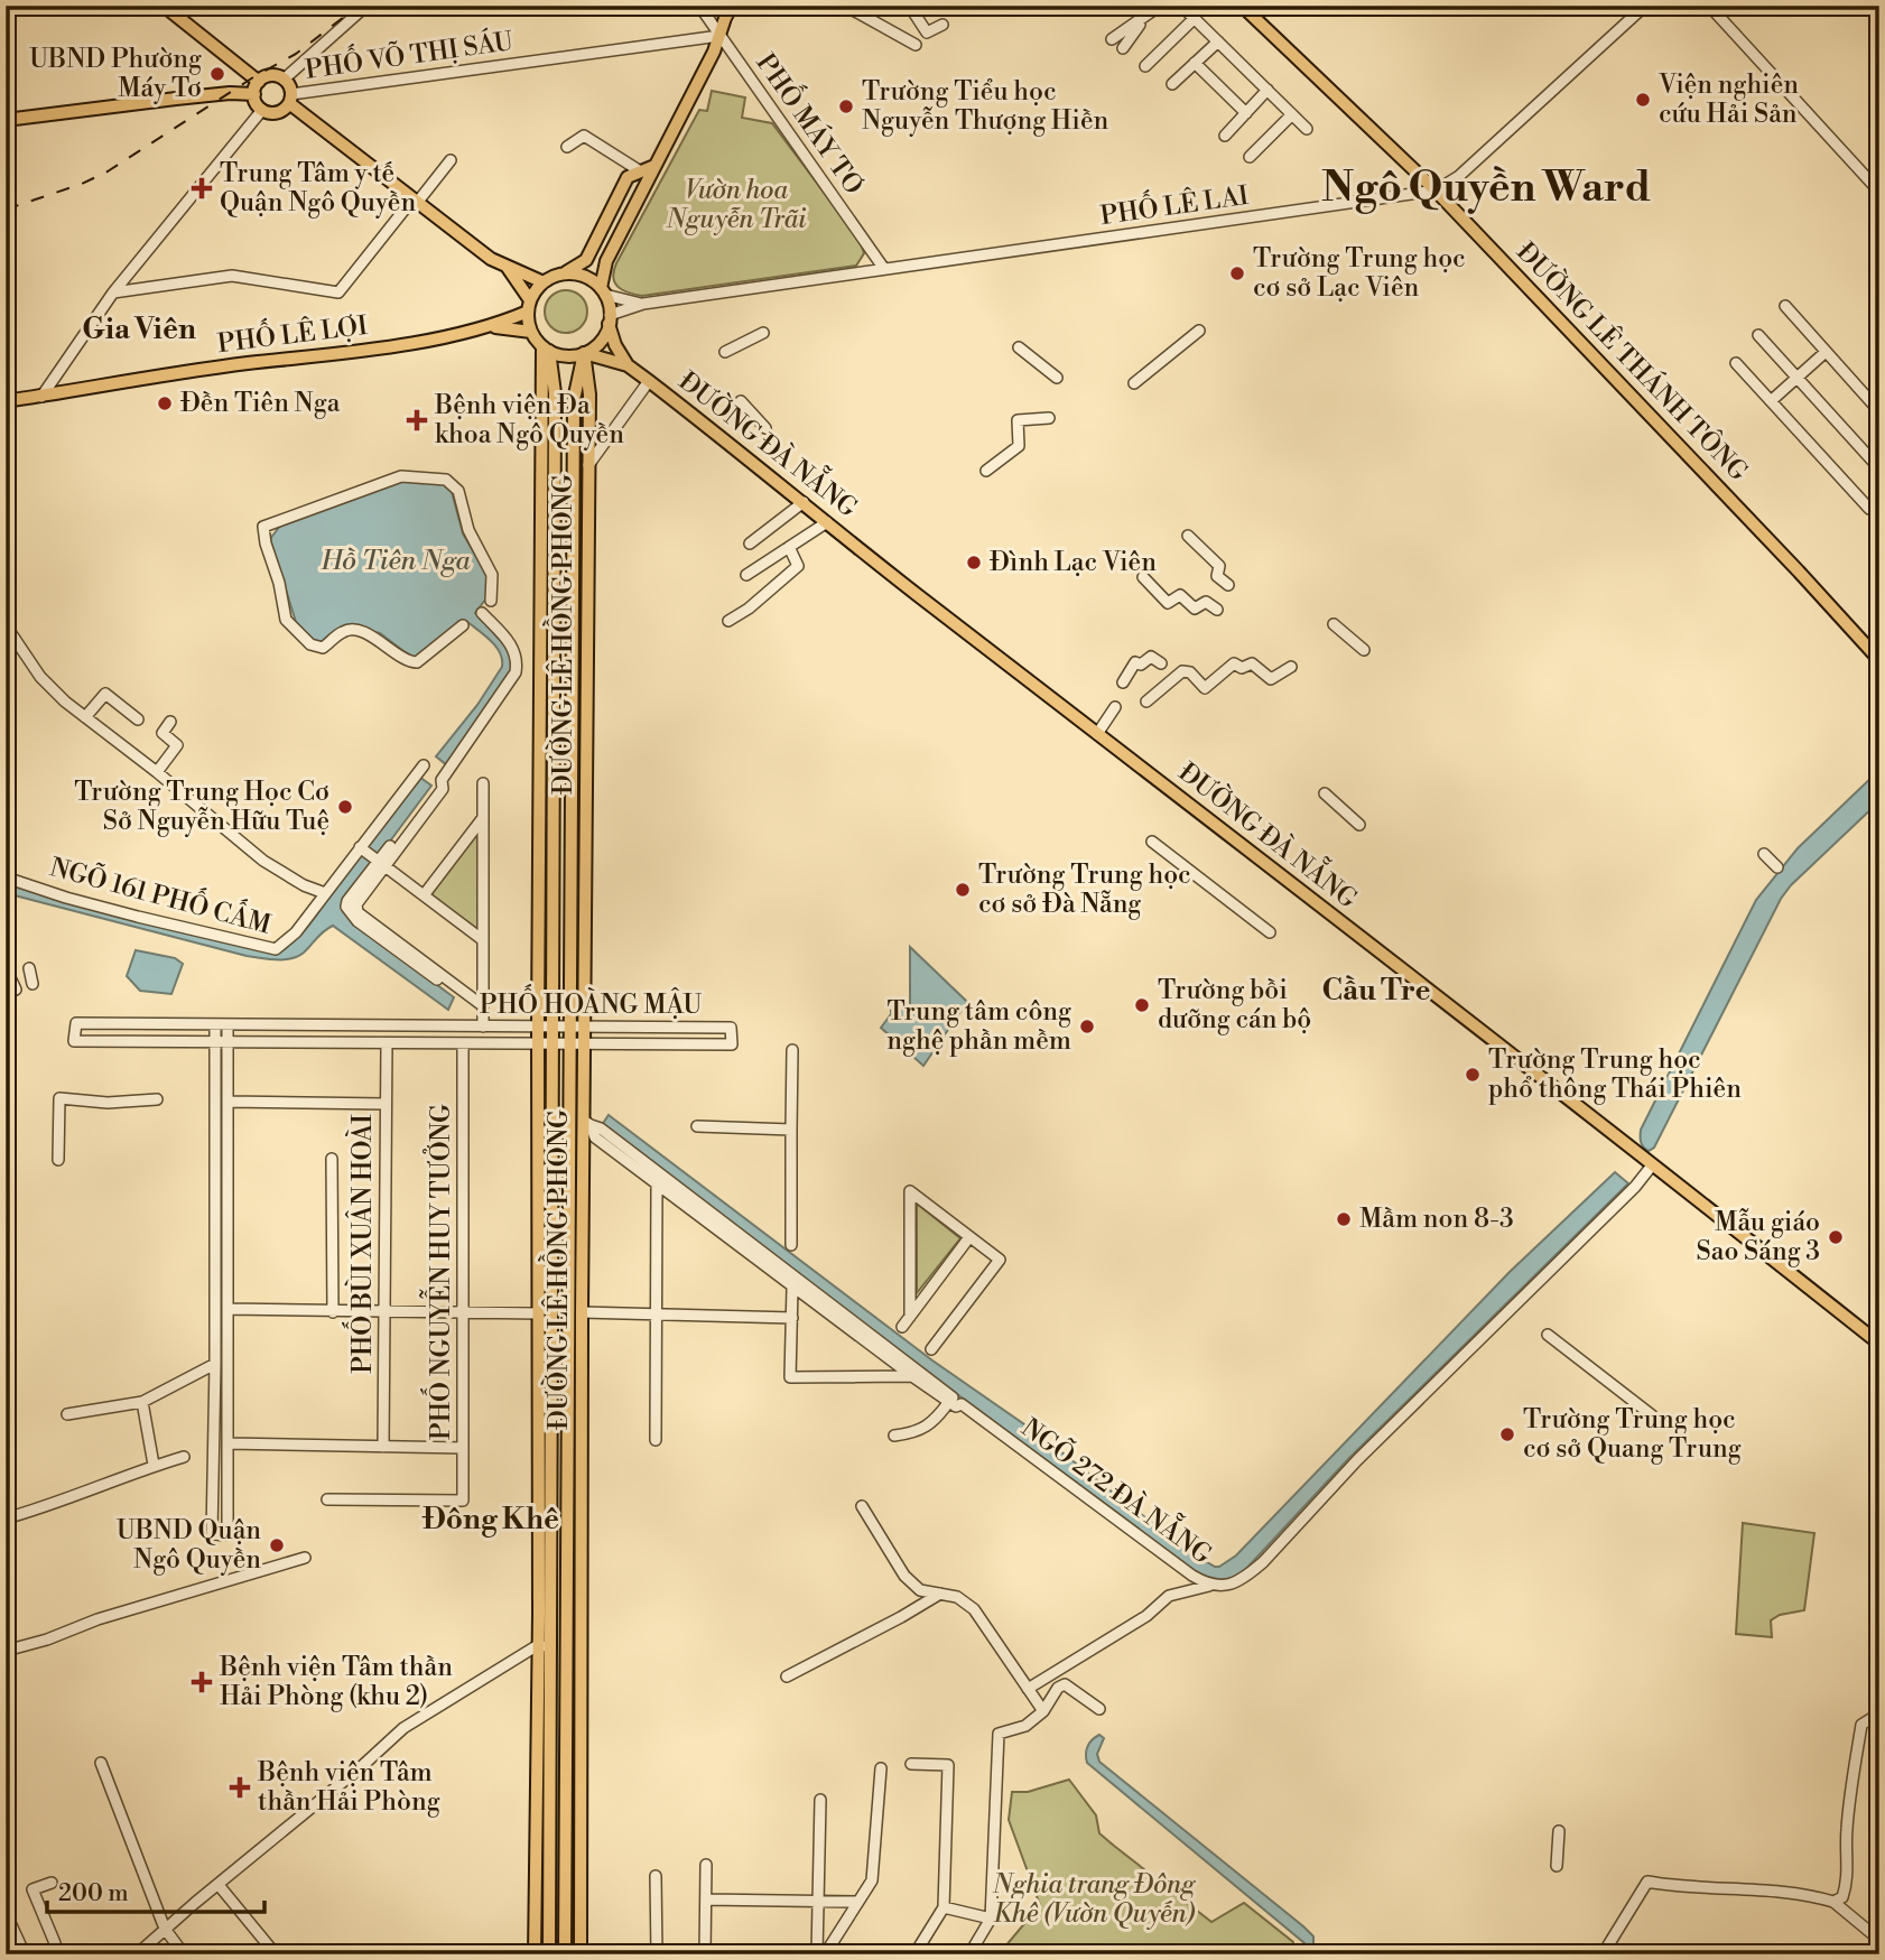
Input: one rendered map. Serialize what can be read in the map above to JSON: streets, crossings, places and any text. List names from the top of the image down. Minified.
{"streets":{"main road":["PHỐ LÊ LỢI","ĐƯỜNG LÊ THÁNH TÔNG","ĐƯỜNG ĐÀ NẴNG","ĐƯỜNG LÊ HỒNG PHONG"],"street":["PHỐ VÕ THỊ SÁU","PHỐ MÁY TƠ","PHỐ LÊ LAI","NGÕ 161 PHỐ CẤM","PHỐ HOÀNG MẬU","PHỐ BÙI XUÂN HOÀI","PHỐ NGUYỄN HUY TƯỞNG","NGÕ 272 ĐÀ NẴNG"]},"crossings":[["PHỐ VÕ THỊ SÁU","PHỐ MÁY TƠ"],["PHỐ MÁY TƠ","PHỐ LÊ LAI"],["PHỐ LÊ LAI","PHỐ LÊ LỢI"],["PHỐ LÊ LAI","ĐƯỜNG LÊ THÁNH TÔNG"],["PHỐ LÊ LAI","ĐƯỜNG ĐÀ NẴNG"],["PHỐ LÊ LAI","ĐƯỜNG LÊ HỒNG PHONG"],["PHỐ LÊ LỢI","ĐƯỜNG ĐÀ NẴNG"],["PHỐ LÊ LỢI","ĐƯỜNG LÊ HỒNG PHONG"],["ĐƯỜNG ĐÀ NẴNG","ĐƯỜNG LÊ HỒNG PHONG"],["ĐƯỜNG ĐÀ NẴNG","NGÕ 272 ĐÀ NẴNG"],["ĐƯỜNG LÊ HỒNG PHONG","PHỐ HOÀNG MẬU"],["ĐƯỜNG LÊ HỒNG PHONG","NGÕ 272 ĐÀ NẴNG"],["PHỐ HOÀNG MẬU","PHỐ BÙI XUÂN HOÀI"],["PHỐ HOÀNG MẬU","PHỐ NGUYỄN HUY TƯỞNG"]],"districts":["Ngô Quyền Ward","Gia Viên","Cầu Tre","Đông Khê"],"water":["Hồ Tiên Nga"],"parks":["Vườn hoa Nguyễn Trãi","Nghia trang Đông Khê (Vườn Quyến)"],"places":{"other":["UBND Phường Máy Tơ","Viện nghiên cứu Hải Sản","Trường Tiểu học Nguyễn Thượng Hiền","Trường Trung học cơ sở Lạc Viên","Đền Tiên Nga","Đình Lạc Viên","Trường Trung Học Cơ Sở Nguyễn Hữu Tuệ","Trường Trung học cơ sở Đà Nẵng","Trường bồi dưỡng cán bộ","Trung tâm công nghệ phần mềm","Trường Trung học phổ thông Thái Phiên","Mầm non 8-3","Mẫu giáo Sao Sáng 3","Trường Trung học cơ sở Quang Trung","UBND Quận Ngô Quyền"],"health":["Trung Tâm y tế Quận Ngô Quyền","Bệnh viện Đa khoa Ngô Quyền","Bệnh viện Tâm thần Hải Phòng (khu 2)","Bệnh viện Tâm thần Hải Phòng"]},"scale_bar":"200 m"}
